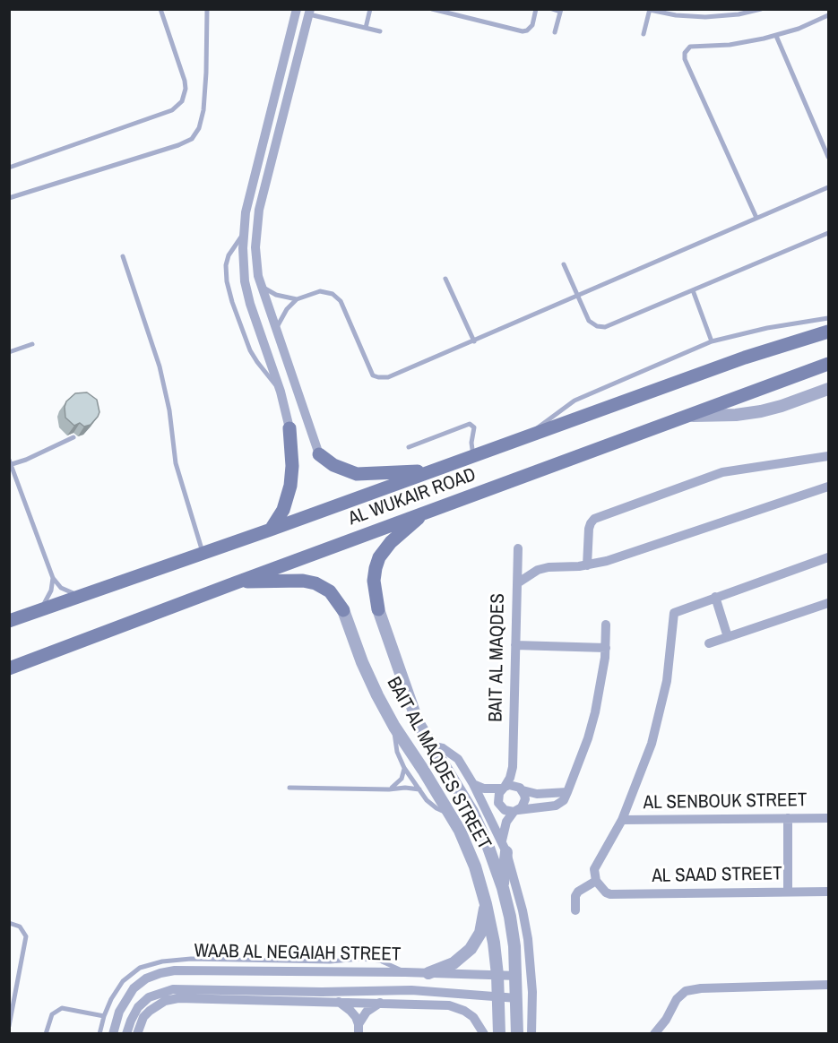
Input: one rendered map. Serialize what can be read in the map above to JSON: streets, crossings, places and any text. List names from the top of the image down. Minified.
{"streets":{"main road":["AL WUKAIR ROAD"],"street":["BAIT AL MAQDES","BAIT AL MAQDES STREET","AL SENBOUK STREET","AL SAAD STREET","WAAB AL NEGAIAH STREET"]},"crossings":[["BAIT AL MAQDES STREET","WAAB AL NEGAIAH STREET"]]}
